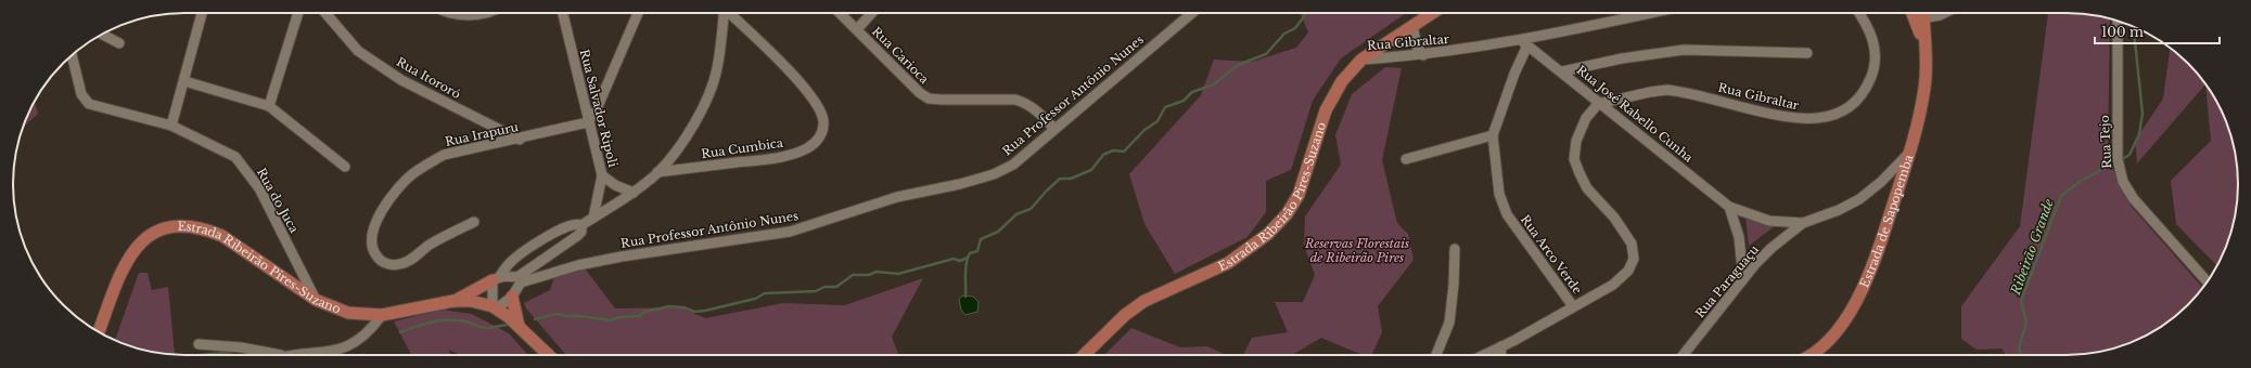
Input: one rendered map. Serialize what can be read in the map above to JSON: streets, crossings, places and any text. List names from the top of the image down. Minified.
{"streets":{"main road":["Estrada Ribeirão Pires-Suzano","Estrada de Sapopemba"],"street":["Rua Gibraltar","Rua Carioca","Rua Itororó","Rua Professor Antônio Nunes","Rua Salvador Ripoli","Rua José Rabello Cunha","Rua Irapuru","Rua Tejo","Rua Cumbica","Rua do Juca","Rua Arco Verde","Rua Paraguaçu"]},"crossings":[["Rua Gibraltar","Rua José Rabello Cunha"],["Rua Gibraltar","Estrada Ribeirão Pires-Suzano"],["Rua Gibraltar","Rua Arco Verde"],["Rua Carioca","Rua Professor Antônio Nunes"],["Rua Itororó","Rua Irapuru"],["Rua Salvador Ripoli","Rua Irapuru"],["Rua José Rabello Cunha","Rua Arco Verde"],["Rua José Rabello Cunha","Rua Paraguaçu"],["Estrada Ribeirão Pires-Suzano","Rua do Juca"],["Estrada de Sapopemba","Rua Paraguaçu"]],"water":["Ribeirão Grande"],"parks":["Reservas Florestais de Ribeirão Pires"],"scale_bar":"100 m"}
